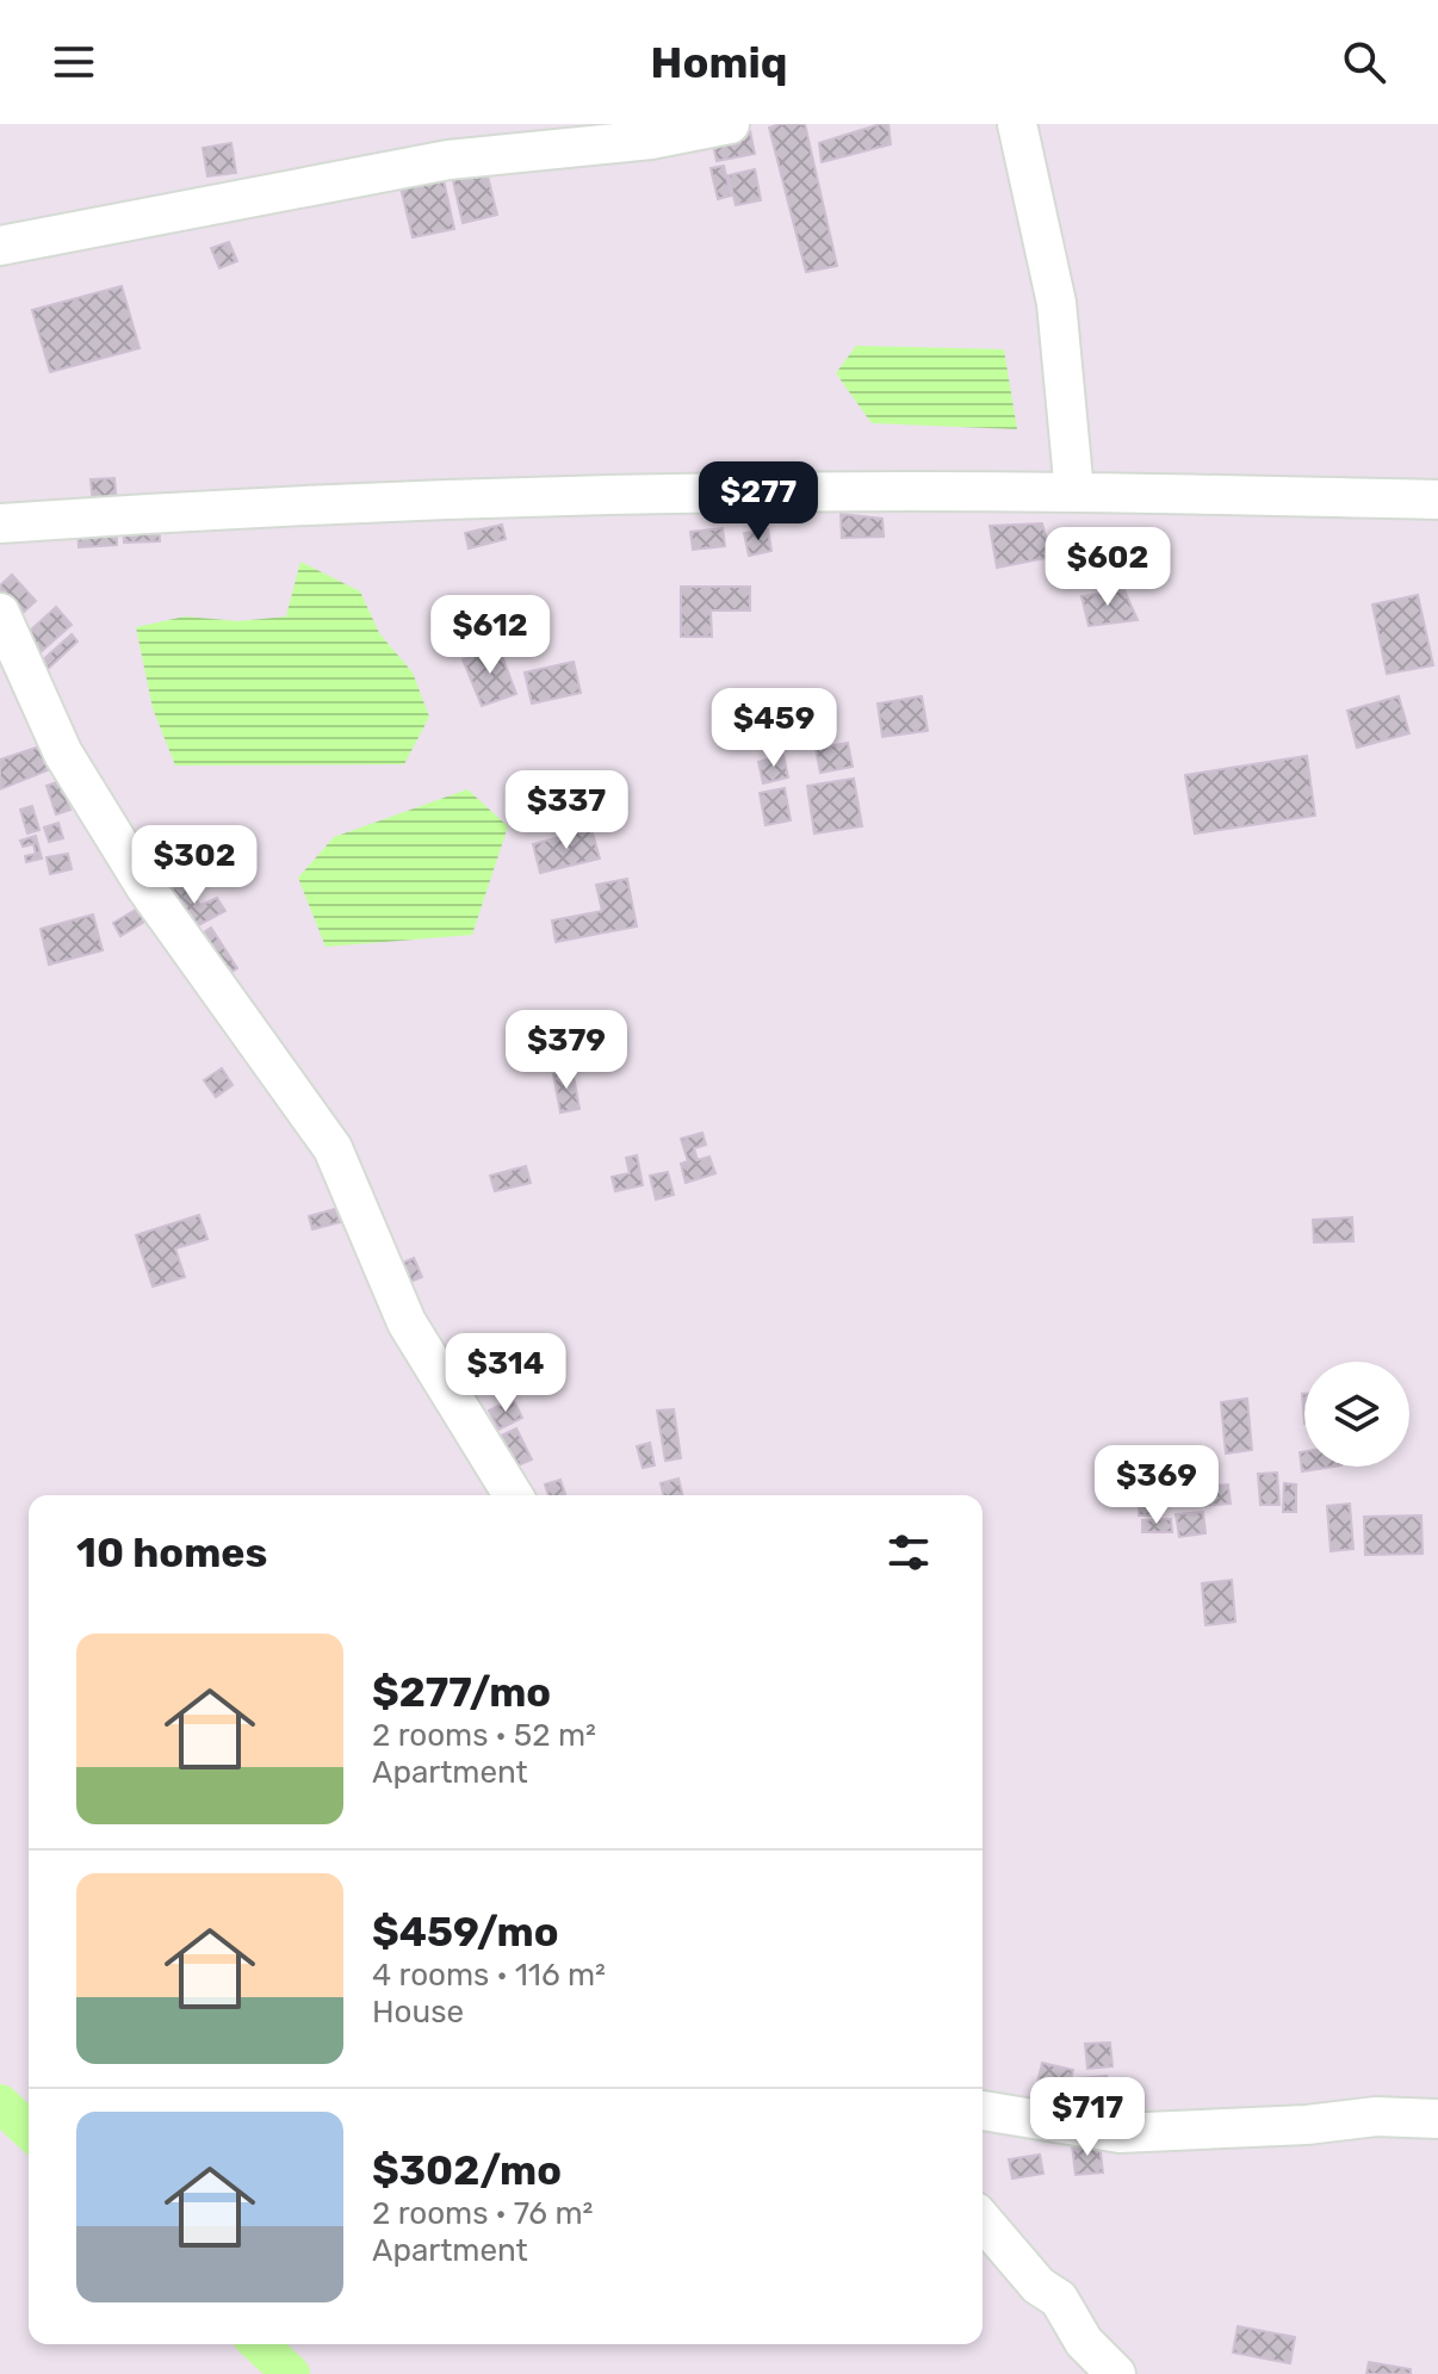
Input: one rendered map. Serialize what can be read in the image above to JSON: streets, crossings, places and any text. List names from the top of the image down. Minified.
{"page":{"header":"Homiq","price":["$277","$602","$612","$459","$337","$302","$379","$314","$369","$717"],"heading":"10 homes","list":[{"name":"$277/mo","note":"2 rooms · 52 m² · Apartment"},{"name":"$459/mo","note":"4 rooms · 116 m² · House"},{"name":"$302/mo","note":"2 rooms · 76 m² · Apartment"}]}}
